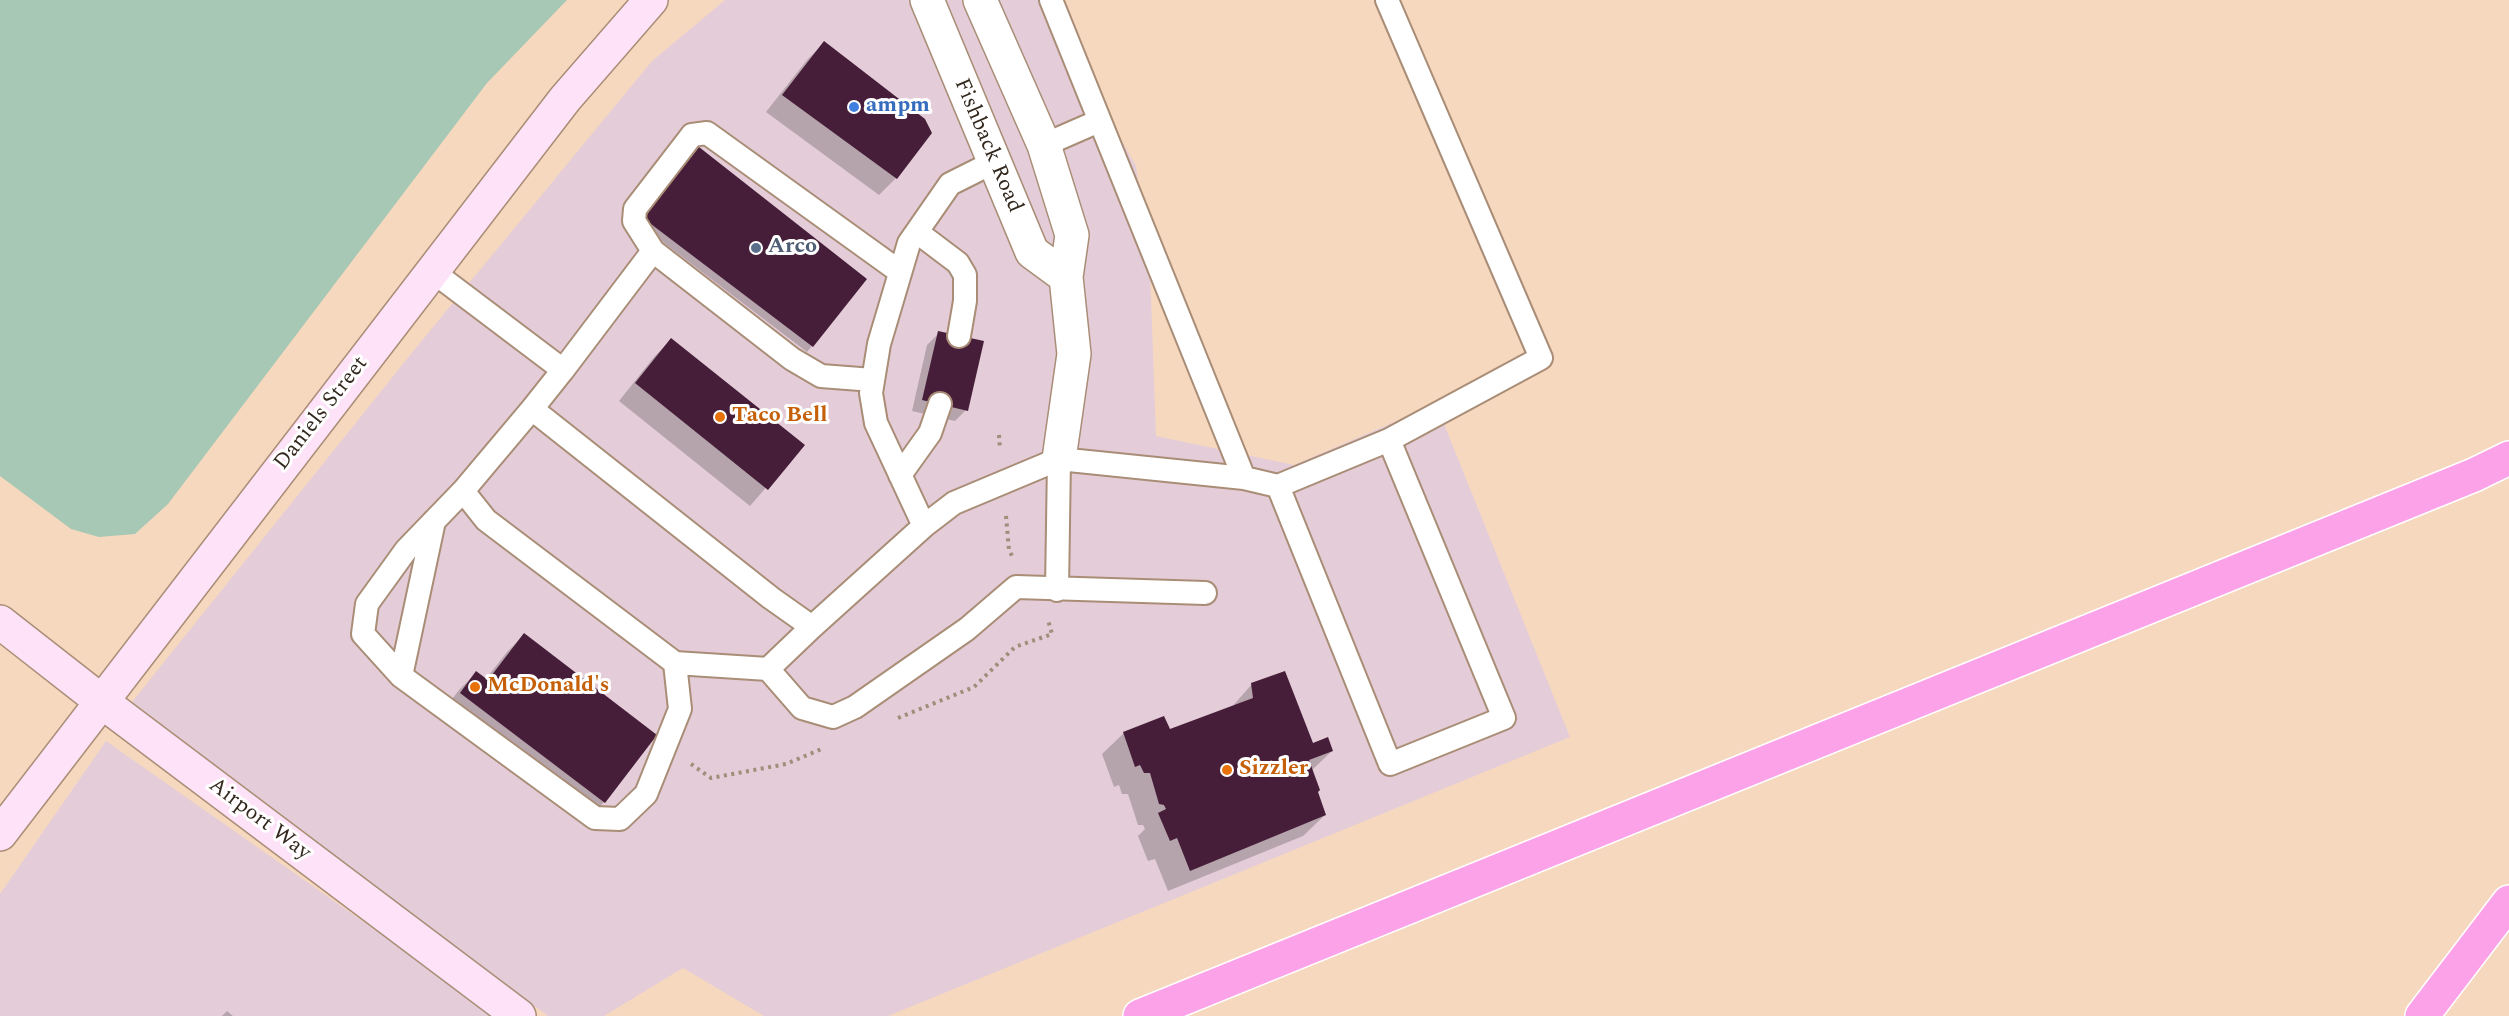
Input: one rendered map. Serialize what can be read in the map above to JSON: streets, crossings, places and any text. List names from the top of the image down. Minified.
{"streets":{"street":["Fishback Road","Daniels Street","Airport Way"]},"crossings":[["Daniels Street","Airport Way"]],"places":["ampm","Arco","Taco Bell","McDonald's","Sizzler"]}
